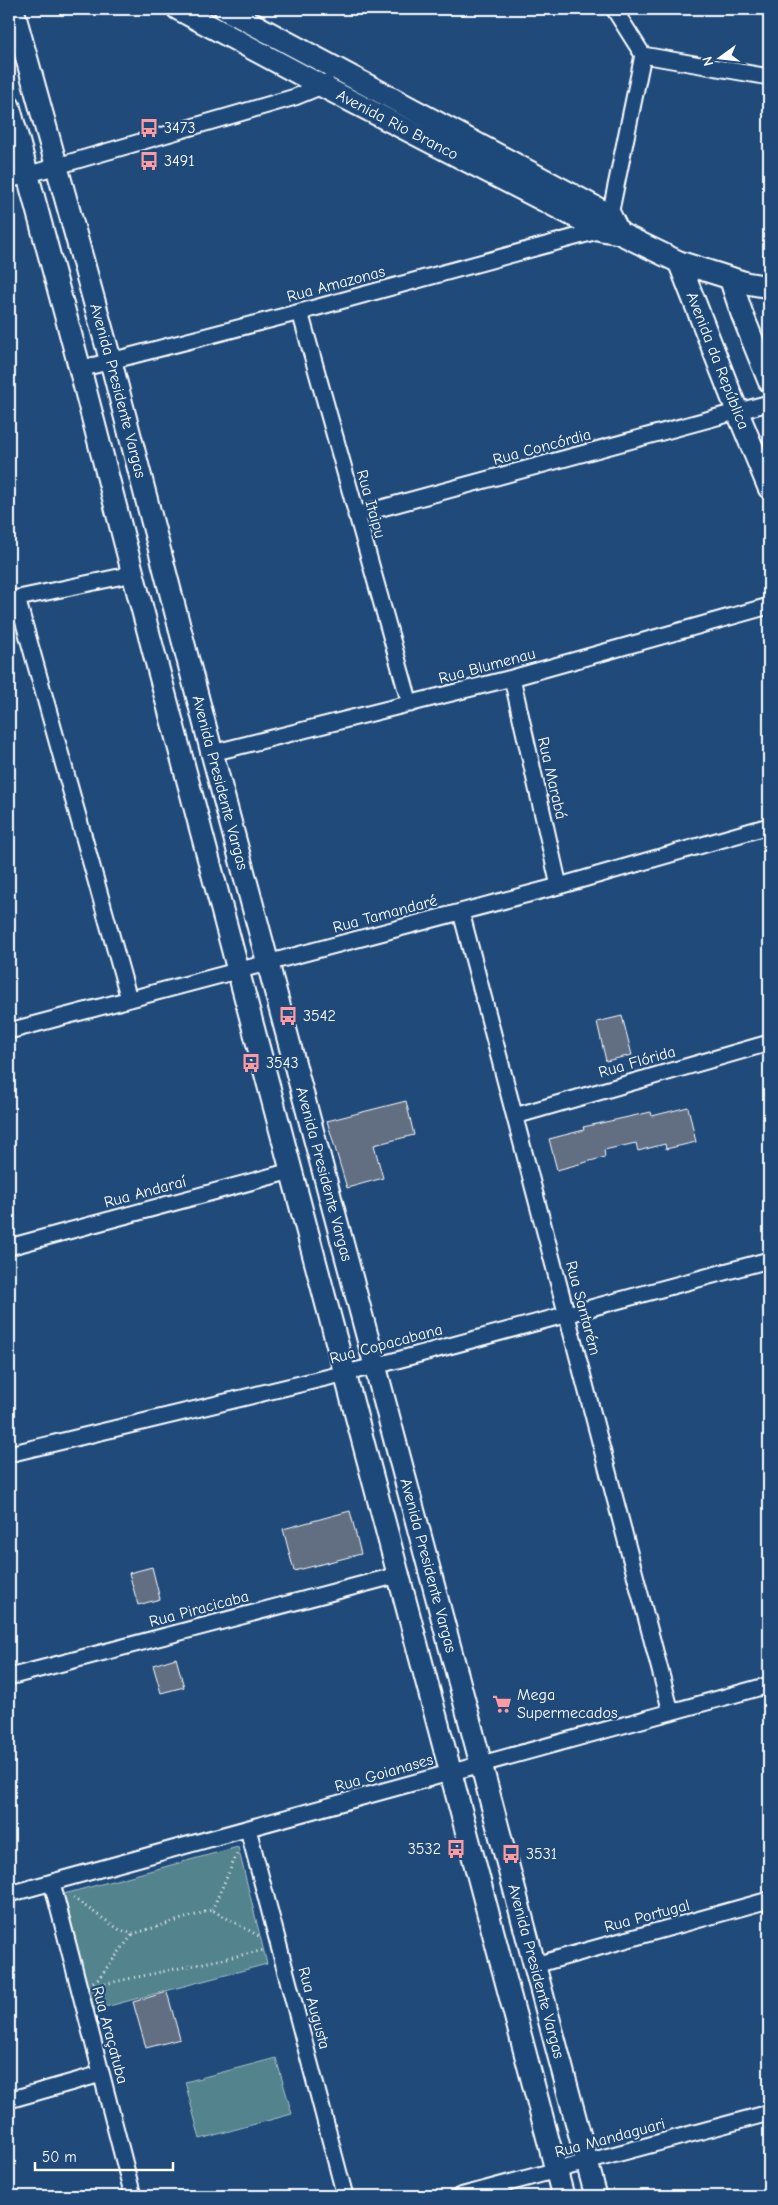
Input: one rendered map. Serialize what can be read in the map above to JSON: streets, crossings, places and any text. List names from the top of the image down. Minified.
{"streets":{"street":["Avenida Rio Branco","Rua Amazonas","Avenida da República","Avenida Presidente Vargas","Rua Concórdia","Rua Itaipu","Rua Blumenau","Rua Marabá","Rua Tamandaré","Rua Flórida","Rua Andaraí","Rua Santarém","Rua Copacabana","Rua Piracicaba","Rua Goianases","Rua Portugal","Rua Augusta","Rua Araçatuba","Rua Mandaguari"]},"crossings":[["Avenida Rio Branco","Rua Amazonas"],["Avenida Rio Branco","Avenida da República"],["Rua Amazonas","Avenida Presidente Vargas"],["Rua Amazonas","Rua Itaipu"],["Avenida da República","Rua Concórdia"],["Avenida Presidente Vargas","Rua Blumenau"],["Avenida Presidente Vargas","Rua Tamandaré"],["Avenida Presidente Vargas","Rua Andaraí"],["Avenida Presidente Vargas","Rua Copacabana"],["Avenida Presidente Vargas","Rua Piracicaba"],["Avenida Presidente Vargas","Rua Goianases"],["Avenida Presidente Vargas","Rua Portugal"],["Avenida Presidente Vargas","Rua Mandaguari"],["Rua Concórdia","Rua Itaipu"],["Rua Itaipu","Rua Blumenau"],["Rua Blumenau","Rua Marabá"],["Rua Marabá","Rua Tamandaré"],["Rua Tamandaré","Rua Santarém"],["Rua Flórida","Rua Santarém"],["Rua Santarém","Rua Copacabana"],["Rua Santarém","Rua Goianases"],["Rua Goianases","Rua Augusta"],["Rua Goianases","Rua Araçatuba"]],"places":{"bus stop":["3473","3491","3542","3543","3532","3531"],"supermarket":["Mega Supermecados"]},"scale_bar":"50 m","north":"left"}
